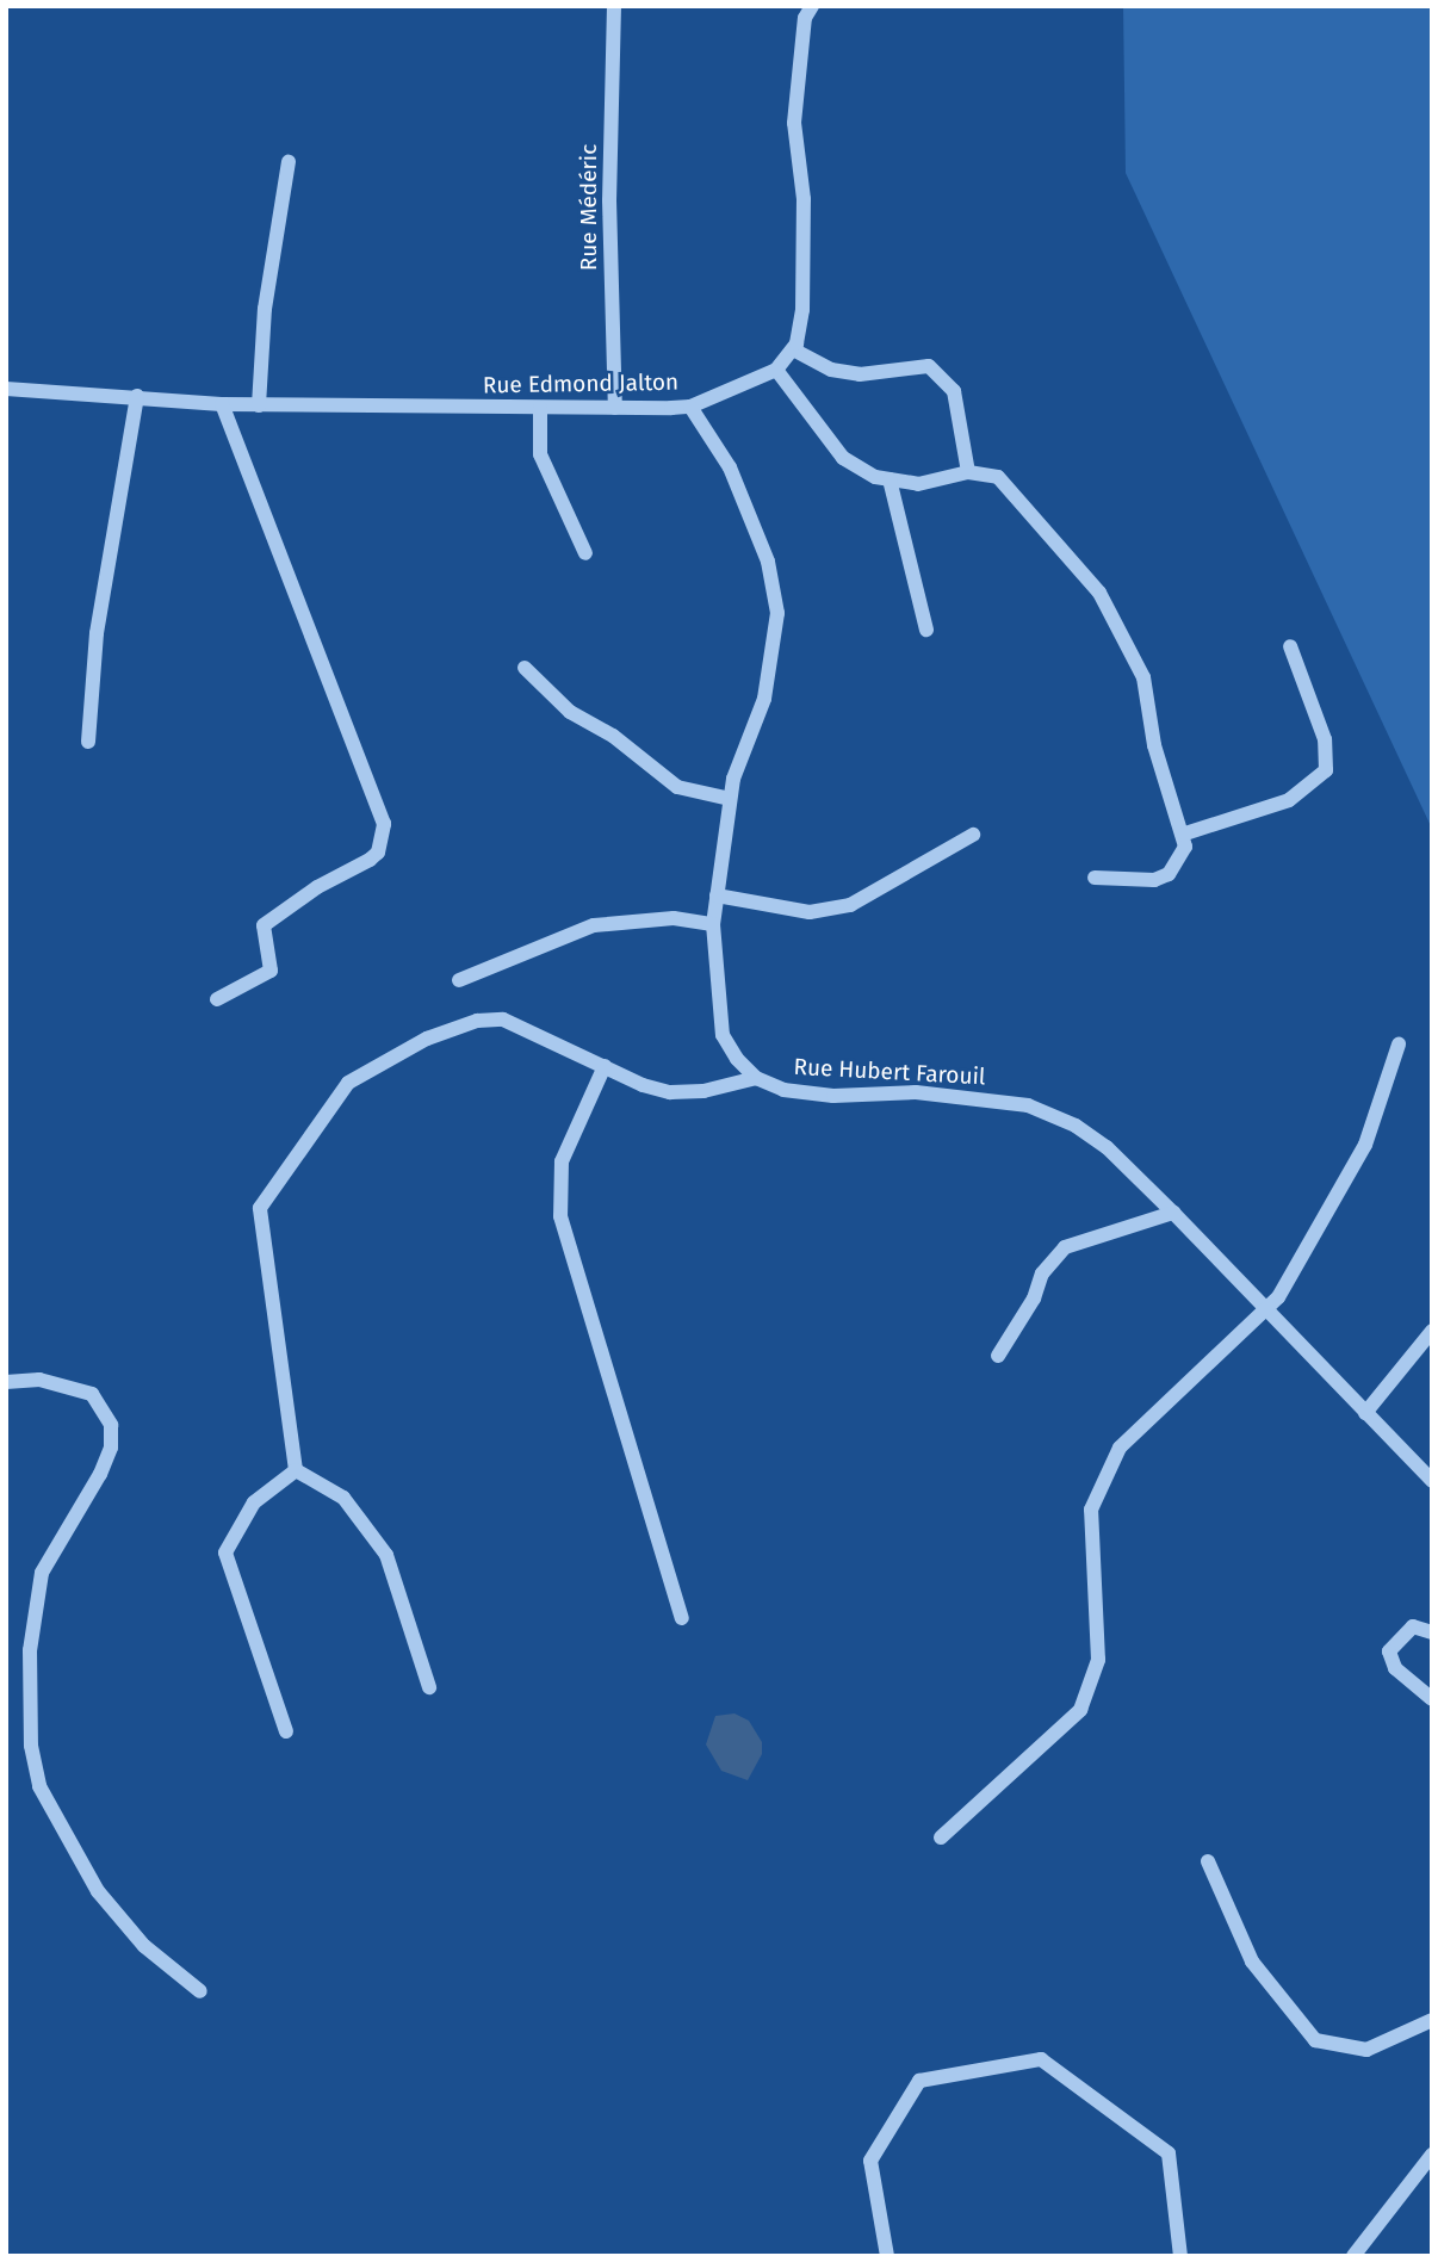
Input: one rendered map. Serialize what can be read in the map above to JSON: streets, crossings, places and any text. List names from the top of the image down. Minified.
{"streets":{"street":["Rue Médéric","Rue Edmond Jalton","Rue Hubert Farouil"]},"crossings":[["Rue Médéric","Rue Edmond Jalton"]]}
